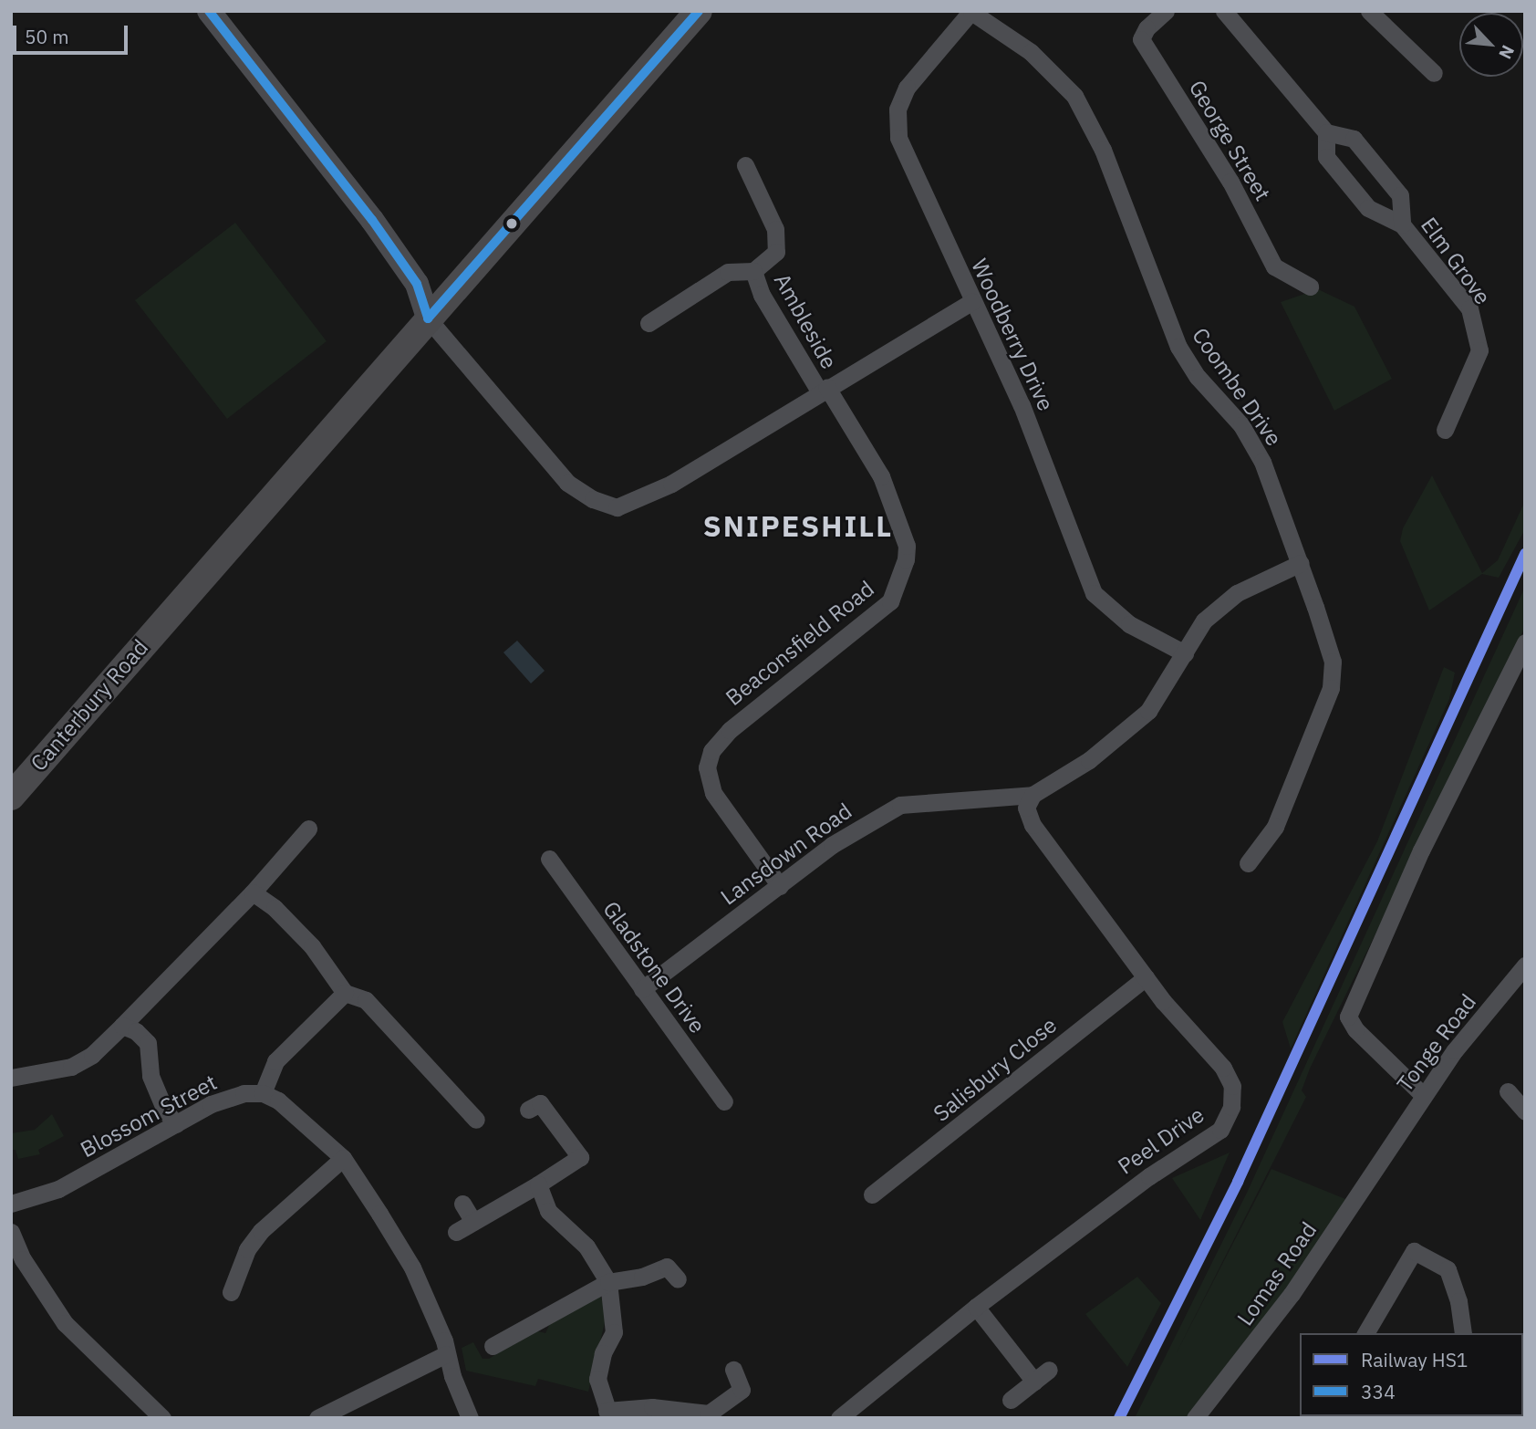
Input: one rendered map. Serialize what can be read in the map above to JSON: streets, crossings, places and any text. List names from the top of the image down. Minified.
{"streets":{"main road":["Canterbury Road"],"street":["George Street","Elm Grove","Ambleside","Woodberry Drive","Coombe Drive","Beaconsfield Road","Lansdown Road","Gladstone Drive","Tonge Road","Salisbury Close","Blossom Street","Peel Drive","Lomas Road"]},"crossings":[["Ambleside","Beaconsfield Road"],["Woodberry Drive","Coombe Drive"],["Woodberry Drive","Lansdown Road"],["Coombe Drive","Lansdown Road"],["Beaconsfield Road","Lansdown Road"],["Lansdown Road","Gladstone Drive"],["Lansdown Road","Peel Drive"],["Tonge Road","Lomas Road"],["Salisbury Close","Peel Drive"]],"districts":["SNIPESHILL"],"lines":["transit line 334","rail line HS1"],"legend":["Railway HS1","334"],"scale_bar":"50 m","north":"bottom right"}
